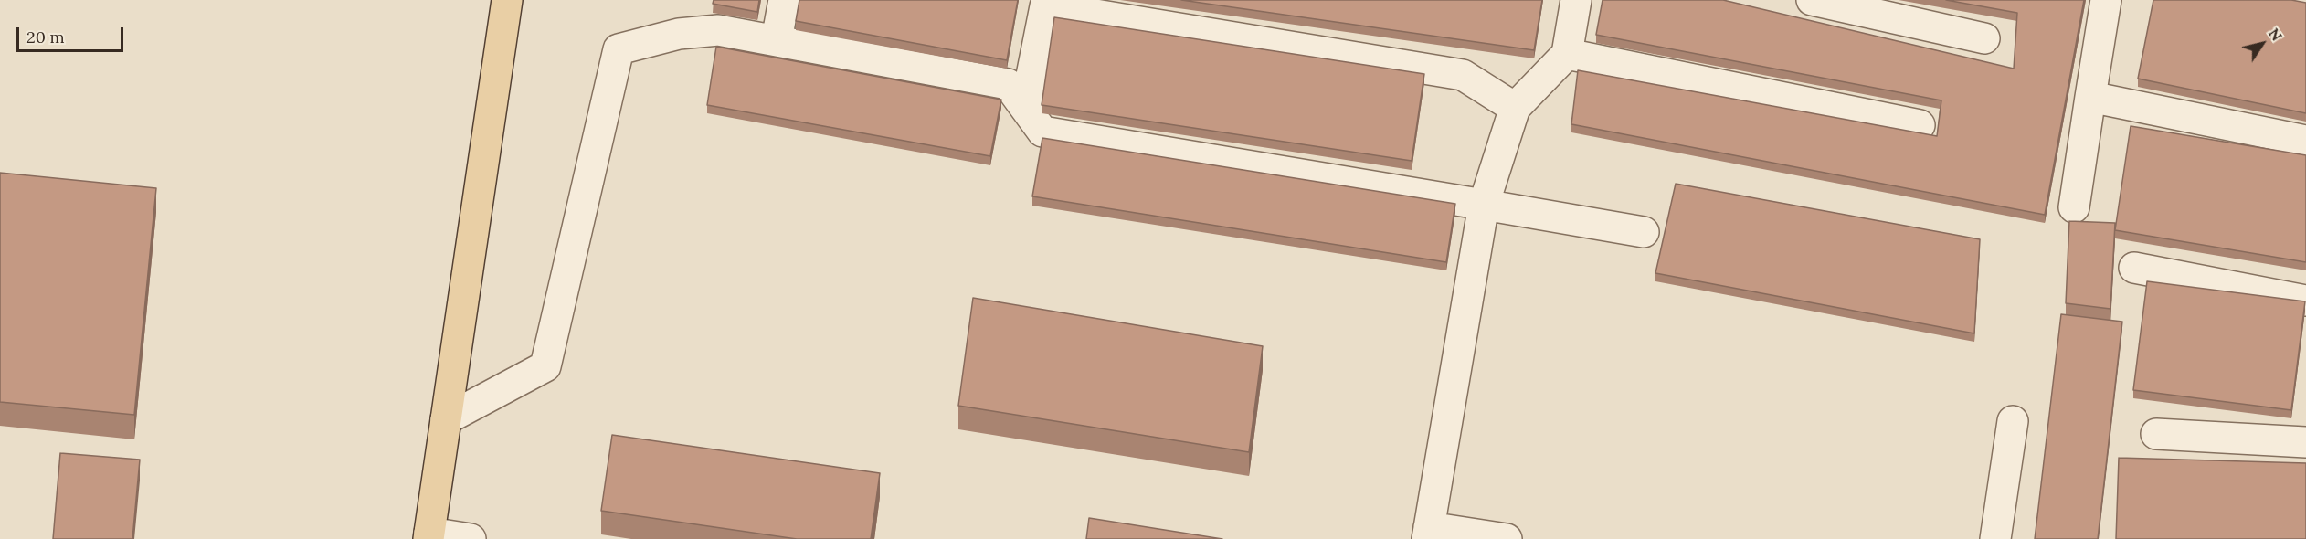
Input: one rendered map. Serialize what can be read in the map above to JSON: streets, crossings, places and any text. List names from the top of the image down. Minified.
{"scale_bar":"20 m","north":"top right"}
